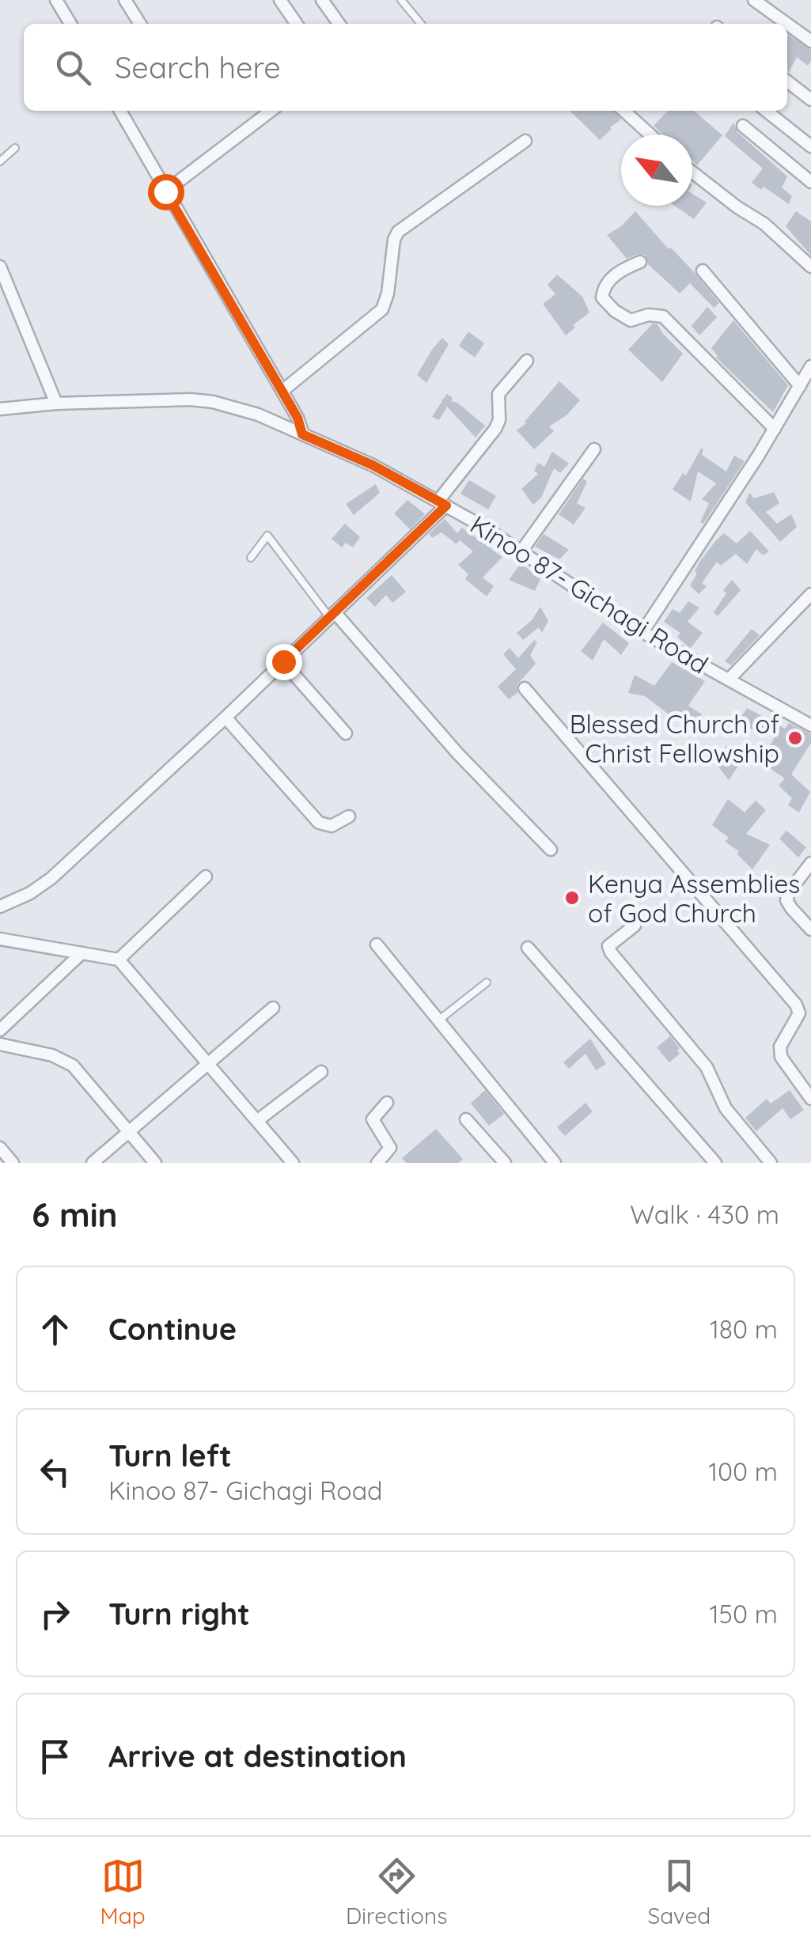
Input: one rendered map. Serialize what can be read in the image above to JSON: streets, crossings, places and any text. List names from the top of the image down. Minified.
{"streets":{"street":["Kinoo 87- Gichagi Road"]},"places":["Blessed Church of Christ Fellowship","Kenya Assemblies of God Church"],"north":"top left","page":{"search":"Search here","heading":["6 min","Walk · 430 m"],"list":[["Continue","180 m"],["Turn left","Kinoo 87- Gichagi Road","100 m"],["Turn right","150 m"],"Arrive at destination"],"nav":["Map","Directions","Saved"]}}
